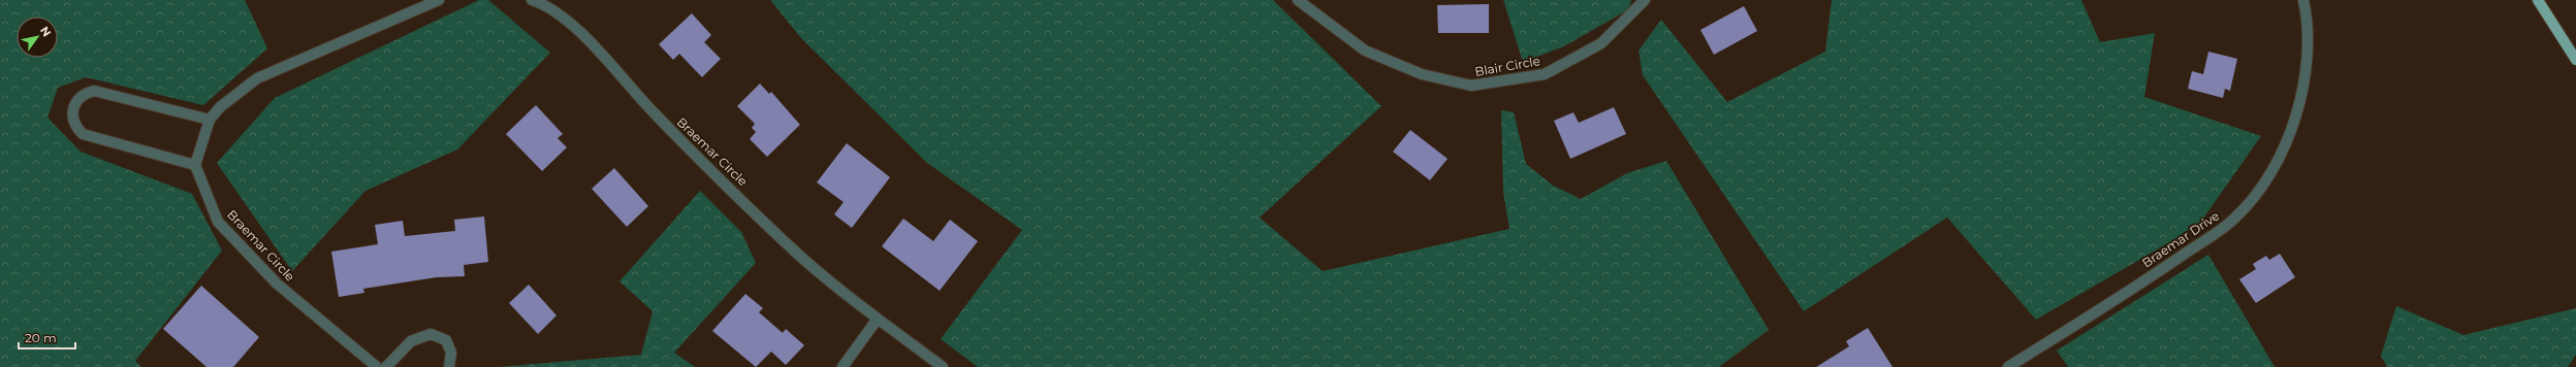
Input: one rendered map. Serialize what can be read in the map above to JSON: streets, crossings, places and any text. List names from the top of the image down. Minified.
{"streets":{"street":["Blair Circle","Braemar Circle","Braemar Drive"]},"scale_bar":"20 m","north":"top right"}
